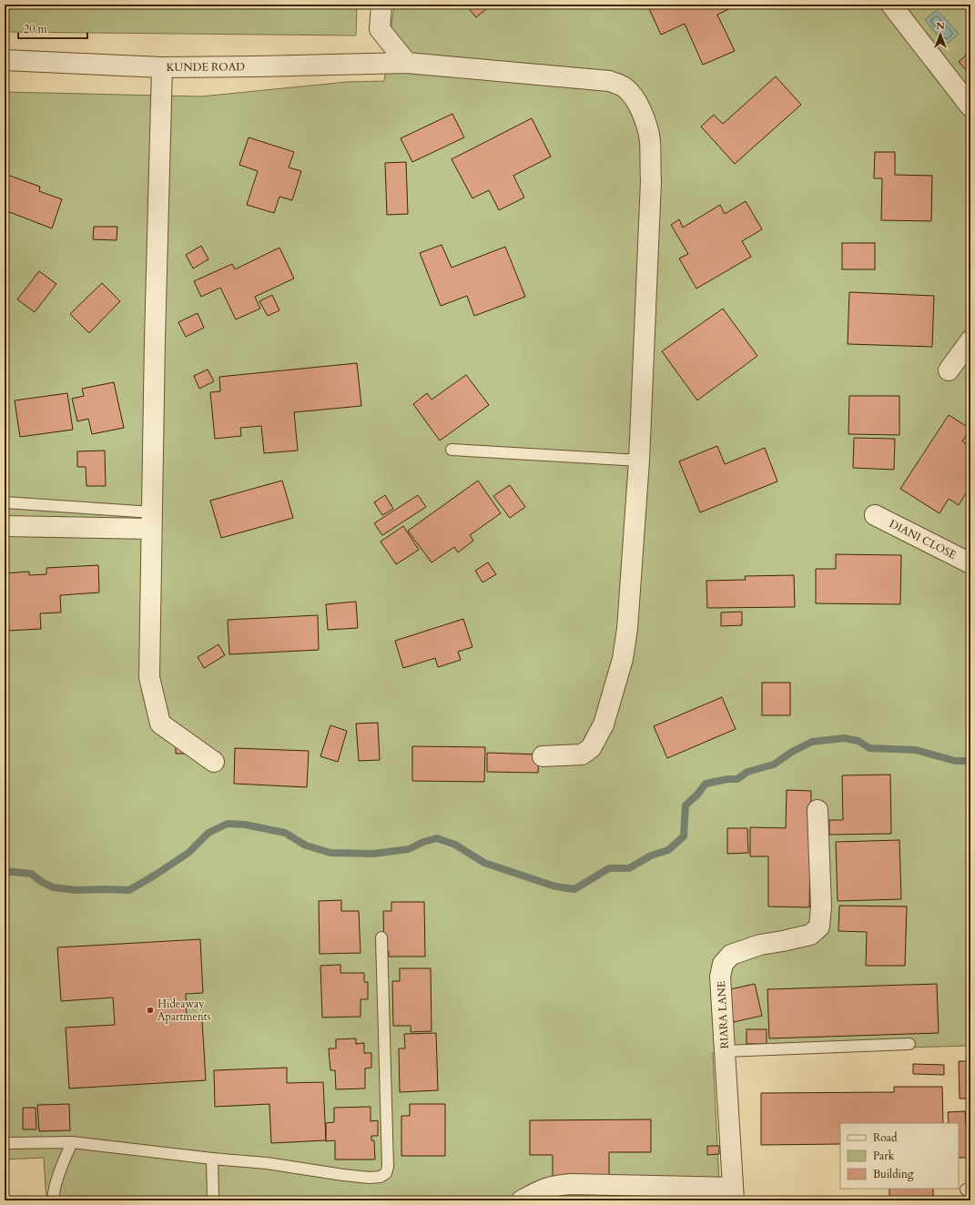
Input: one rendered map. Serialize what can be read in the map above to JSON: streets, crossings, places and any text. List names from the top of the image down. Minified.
{"streets":{"street":["KUNDE ROAD","DIANI CLOSE","RIARA LANE"]},"places":["Hideaway Apartments"],"legend":["Road","Park","Building"],"scale_bar":"20 m","north":"top"}
